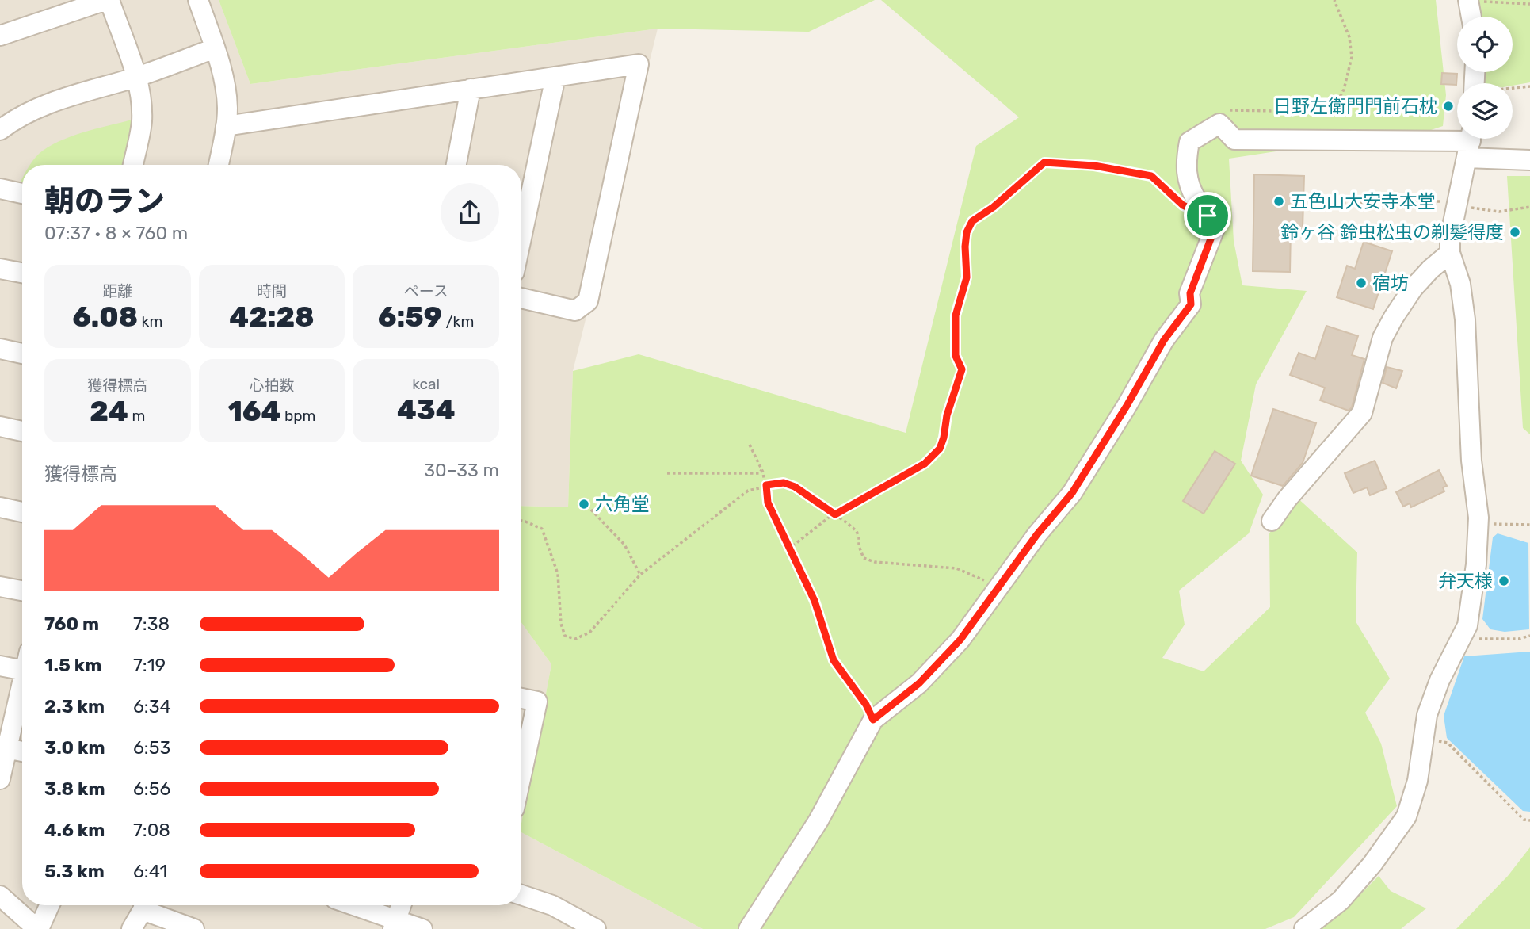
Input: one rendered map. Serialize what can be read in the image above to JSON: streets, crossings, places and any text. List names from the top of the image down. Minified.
{"places":["日野左衛門門前石枕","五色山大安寺本堂","鈴ヶ谷 鈴虫松虫の剃髪得度","宿坊","六角堂","弁天様"],"page":{"heading":["朝のラン","07:37 · 8 × 760 m"],"stats":[["距離","6.08 km"],["時間","42:28"],["ペース","6:59 /km"],["獲得標高","24 m"],["心拍数","164 bpm"],["kcal","434"]],"chart":["獲得標高","30–33 m"],"list":[{"name":"760 m","note":"7:38"},{"name":"1.5 km","note":"7:19"},{"name":"2.3 km","note":"6:34"},{"name":"3.0 km","note":"6:53"},{"name":"3.8 km","note":"6:56"},{"name":"4.6 km","note":"7:08"},{"name":"5.3 km","note":"6:41"}]}}
